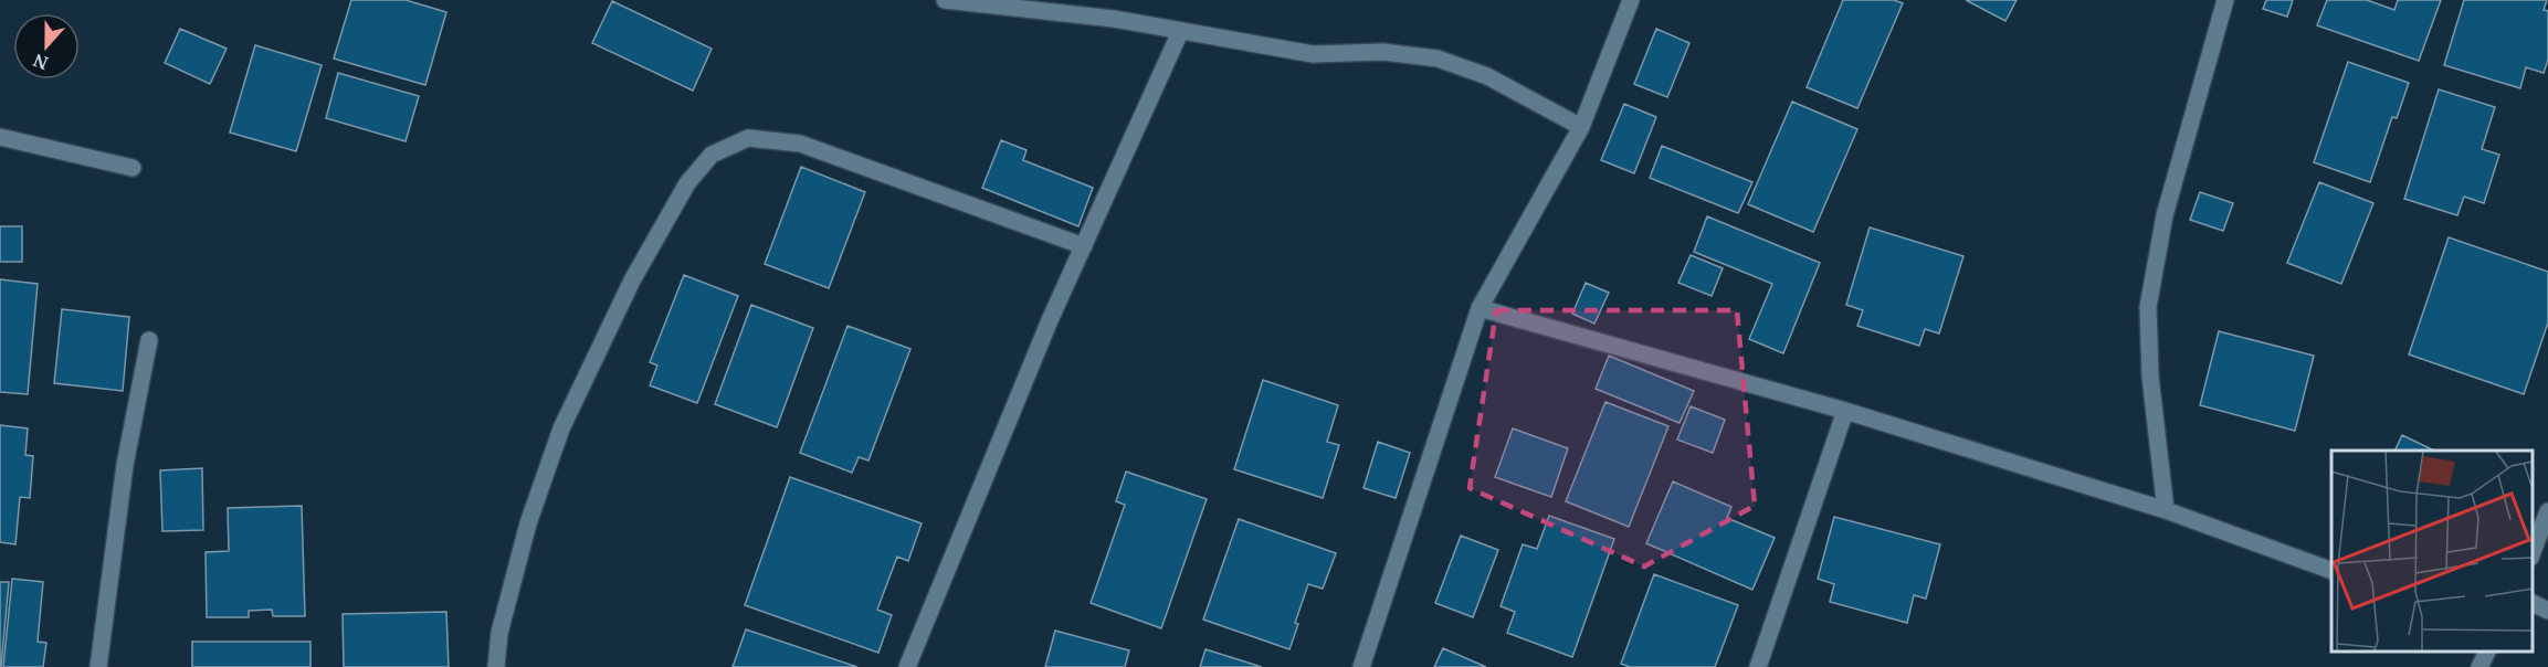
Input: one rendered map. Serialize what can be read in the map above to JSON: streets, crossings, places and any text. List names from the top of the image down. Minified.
{"north":"bottom"}
